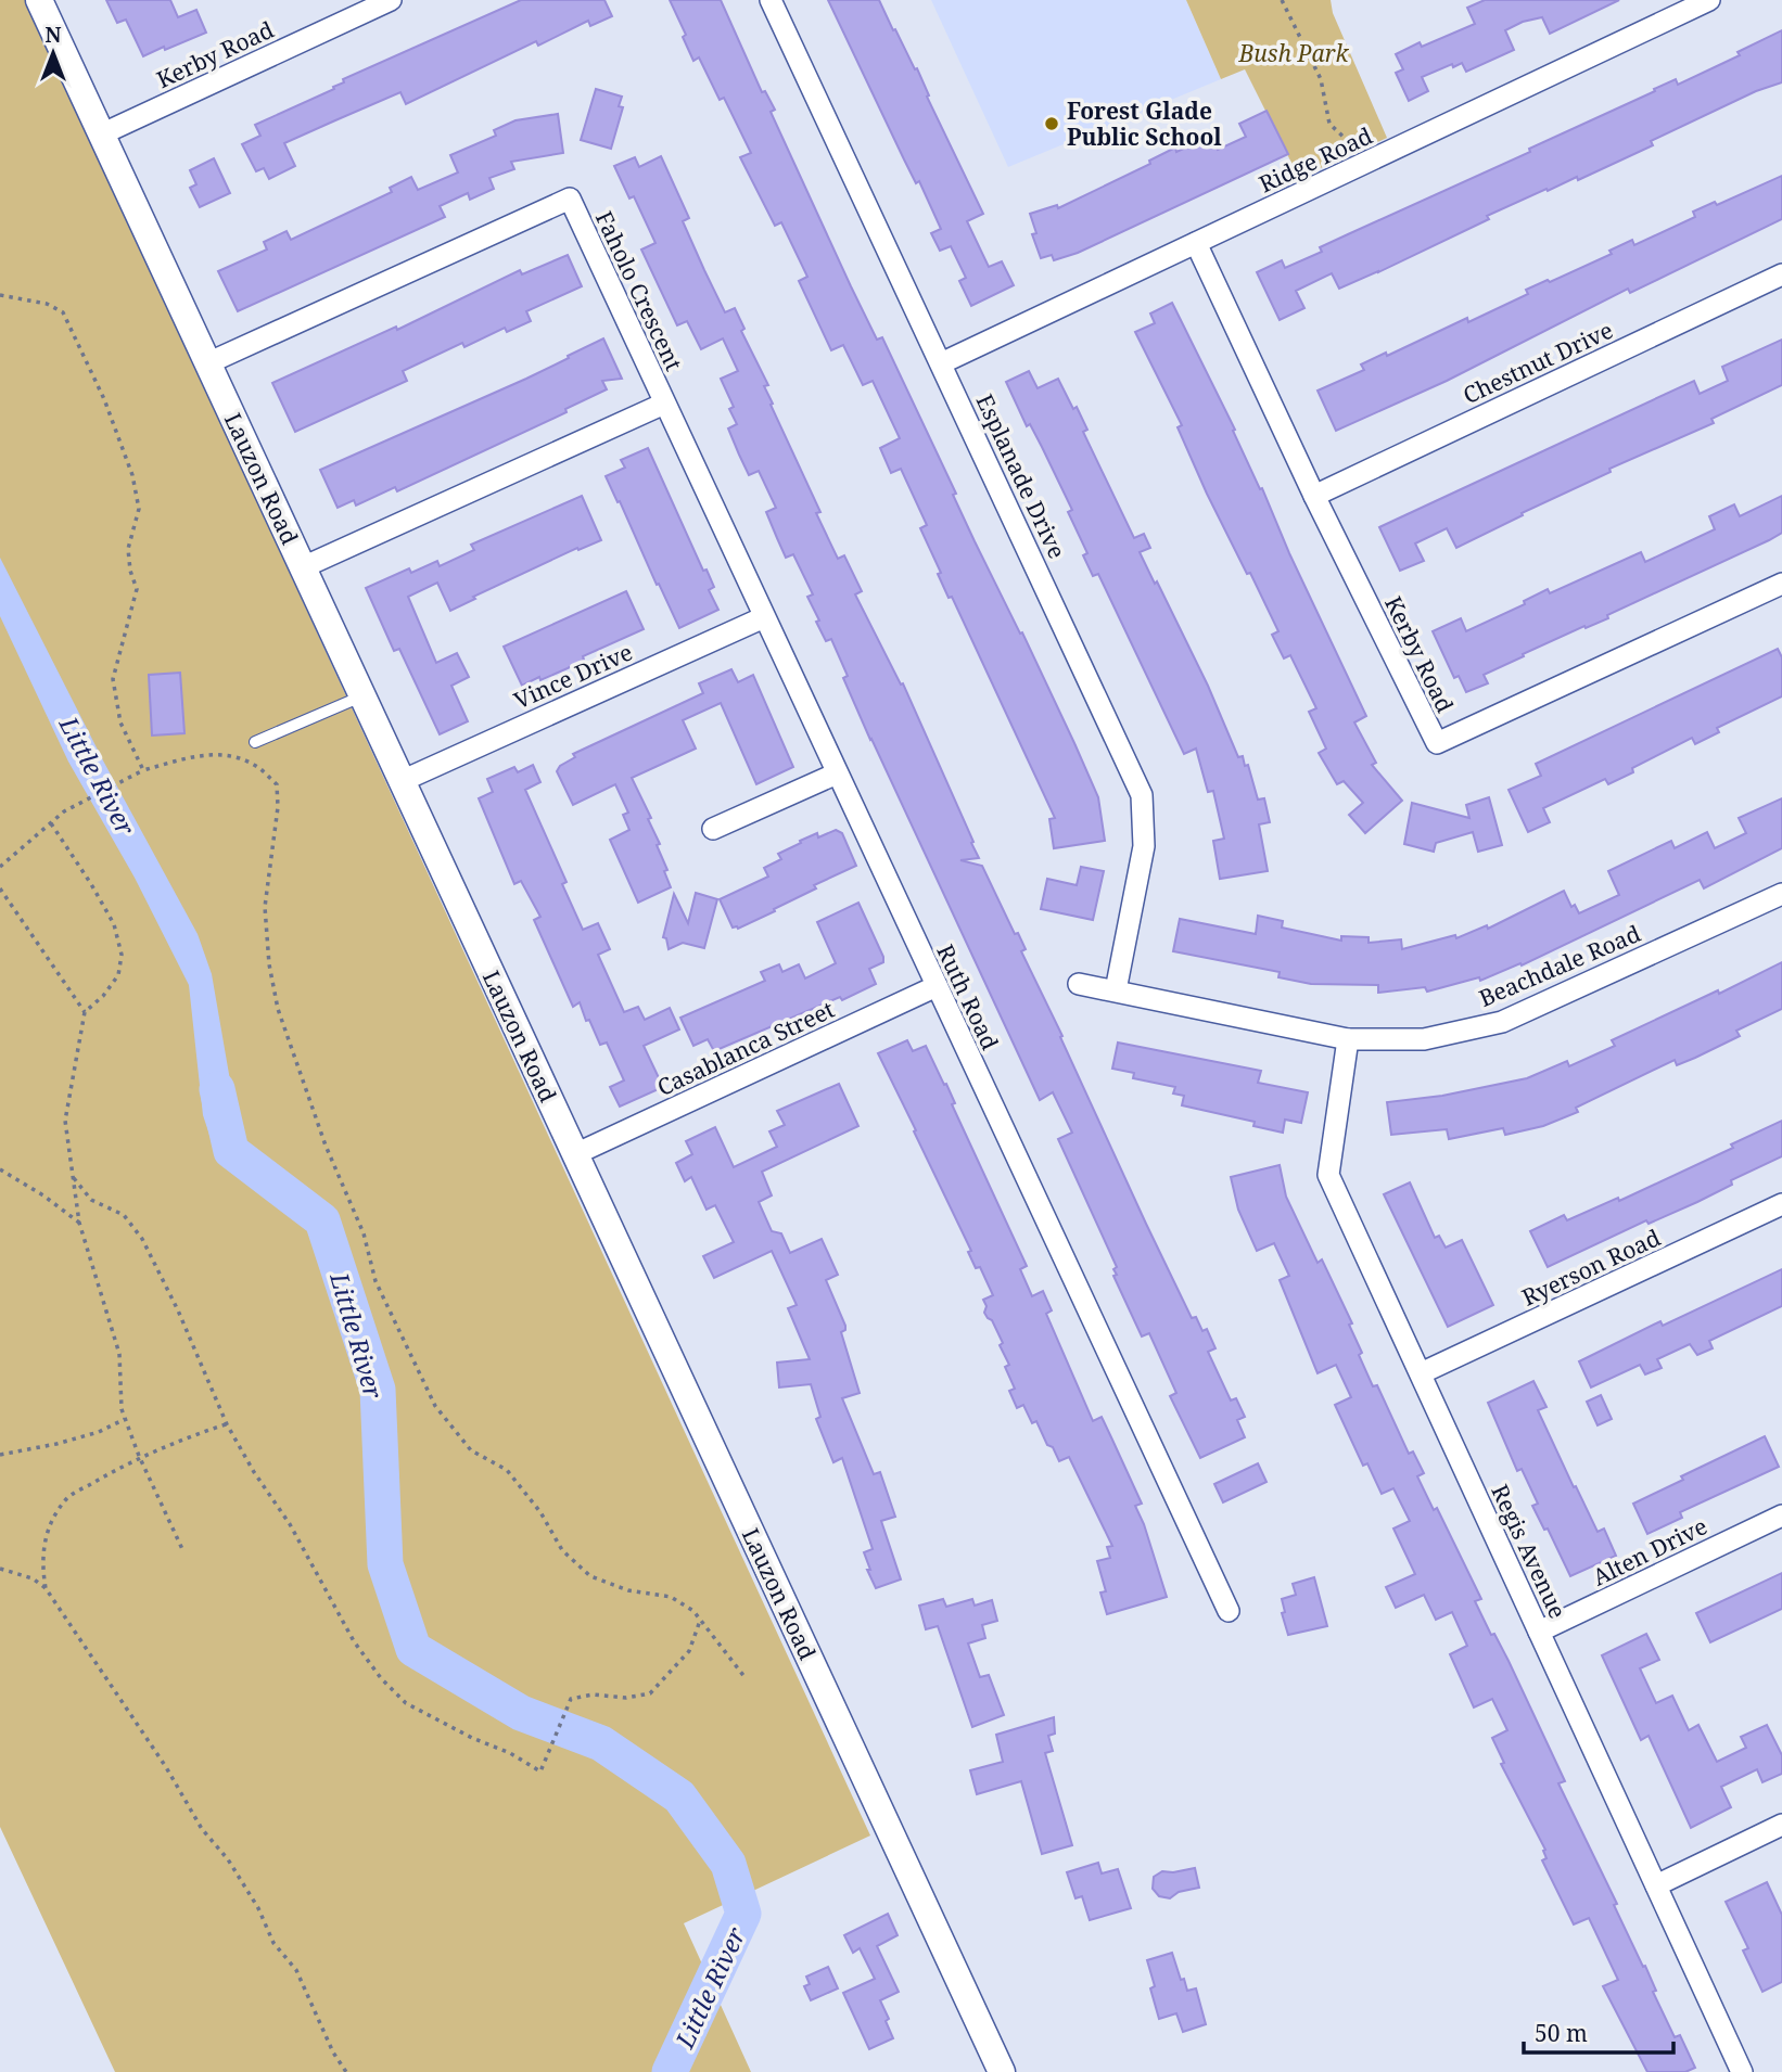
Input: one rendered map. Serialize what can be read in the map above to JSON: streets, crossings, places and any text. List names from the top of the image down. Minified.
{"streets":{"street":["Kerby Road","Ridge Road","Faholo Crescent","Chestnut Drive","Esplanade Drive","Lauzon Road","Vince Drive","Beachdale Road","Ruth Road","Casablanca Street","Ryerson Road","Regis Avenue","Alten Drive"]},"crossings":[["Kerby Road","Ridge Road"],["Kerby Road","Chestnut Drive"],["Kerby Road","Lauzon Road"],["Ridge Road","Esplanade Drive"],["Faholo Crescent","Lauzon Road"],["Faholo Crescent","Ruth Road"],["Esplanade Drive","Beachdale Road"],["Lauzon Road","Vince Drive"],["Lauzon Road","Casablanca Street"],["Vince Drive","Ruth Road"],["Beachdale Road","Regis Avenue"],["Ruth Road","Casablanca Street"],["Ryerson Road","Regis Avenue"],["Regis Avenue","Alten Drive"]],"water":["Little River"],"parks":["Bush Park"],"places":["Forest Glade Public School"],"scale_bar":"50 m","north":"top"}
